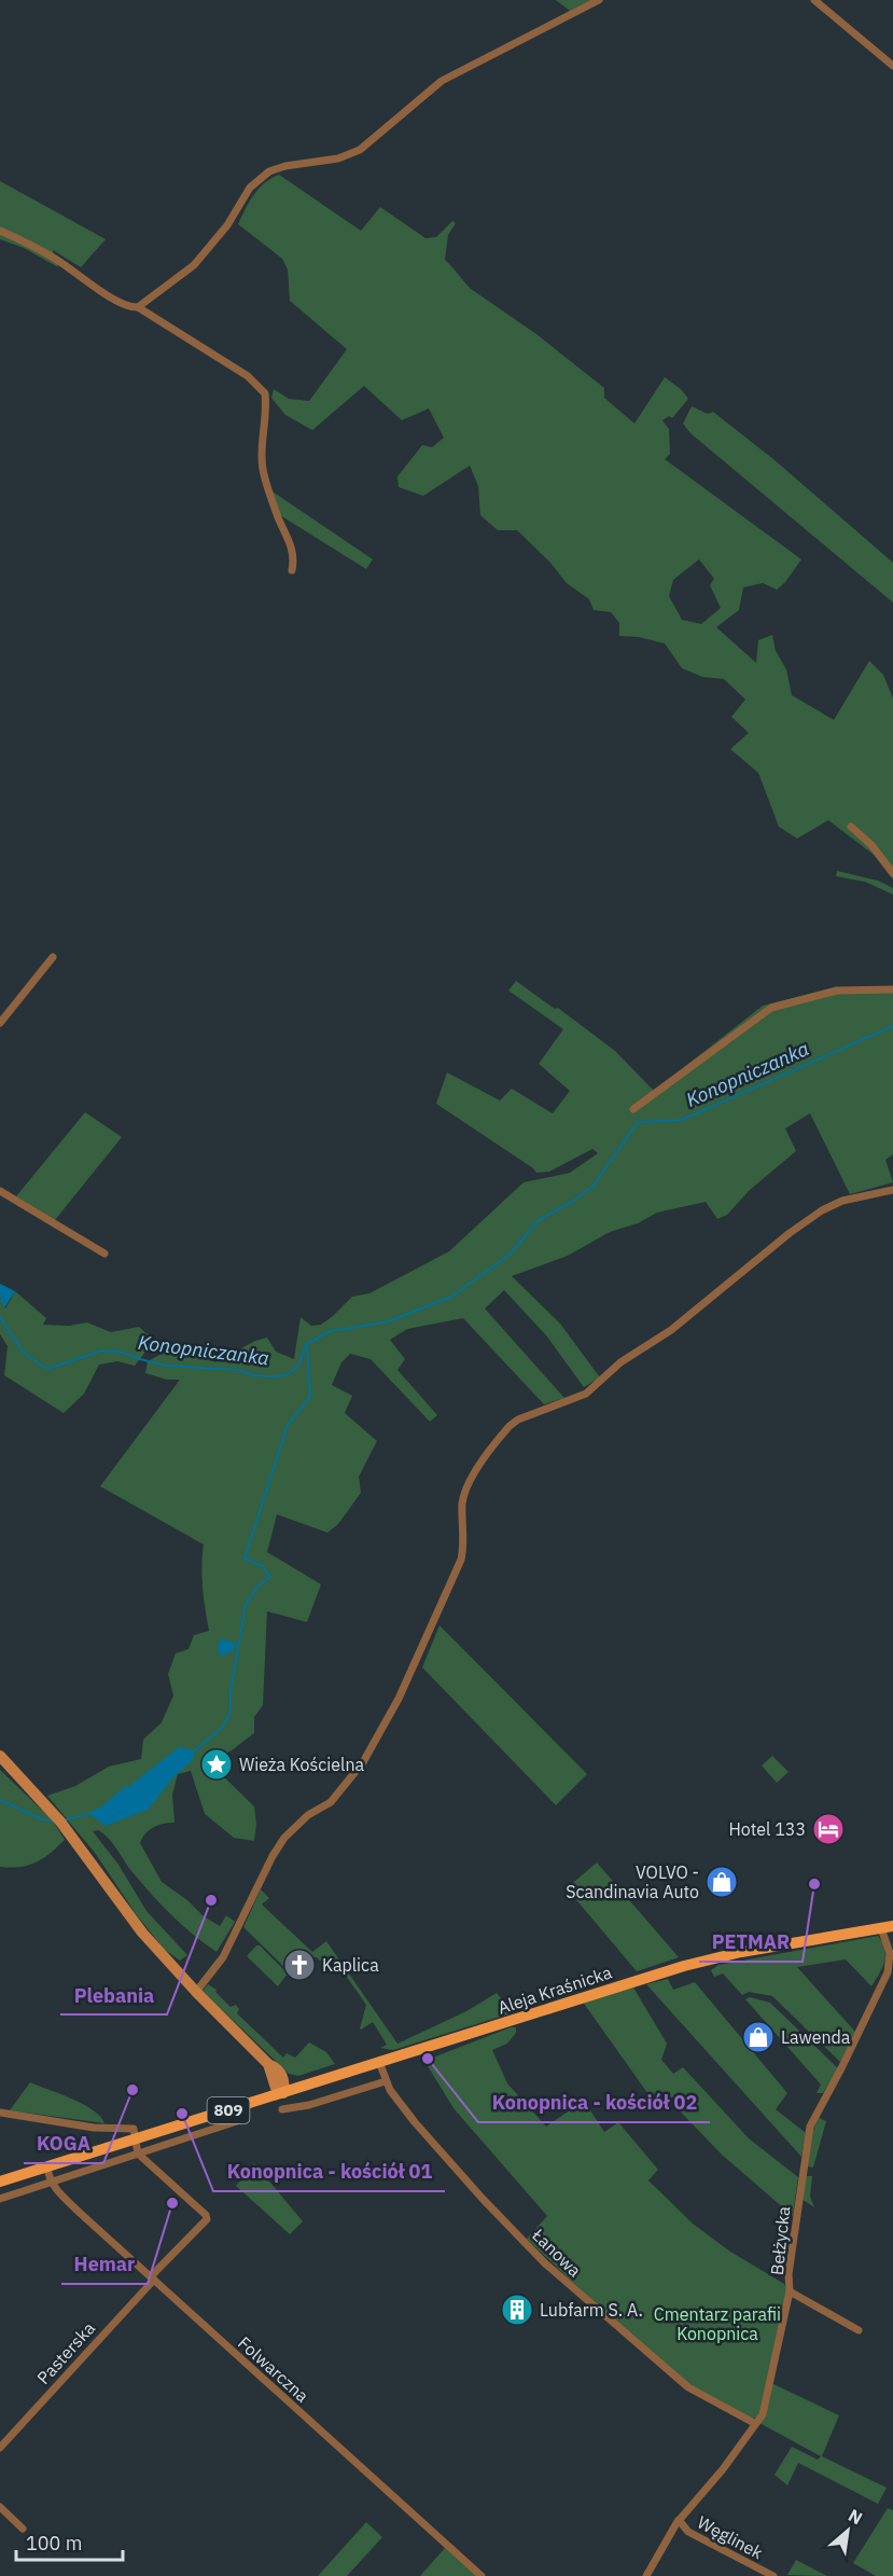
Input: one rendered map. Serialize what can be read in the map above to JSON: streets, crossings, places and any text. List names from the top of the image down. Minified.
{"streets":{"main road":["Aleja Kraśnicka","809"],"street":["Bełżycka","Łanowa","Pasterska","Folwarczna","Węglinek"]},"crossings":[["Aleja Kraśnicka","809"],["Aleja Kraśnicka","Bełżycka"],["Aleja Kraśnicka","Łanowa"],["Bełżycka","Łanowa"],["Bełżycka","Węglinek"],["Pasterska","Folwarczna"]],"water":["Konopniczanka"],"parks":["Cmentarz parafii Konopnica"],"places":{"place":["Wieża Kościelna"],"hotel":["Hotel 133"],"shop":["VOLVO - Scandinavia Auto","Lawenda"],"other":["PETMAR","Plebania","Konopnica - kościół 02","KOGA","Konopnica - kościół 01","Hemar"],"church":["Kaplica"],"building":["Lubfarm S. A."]},"scale_bar":"100 m","north":"top right"}
